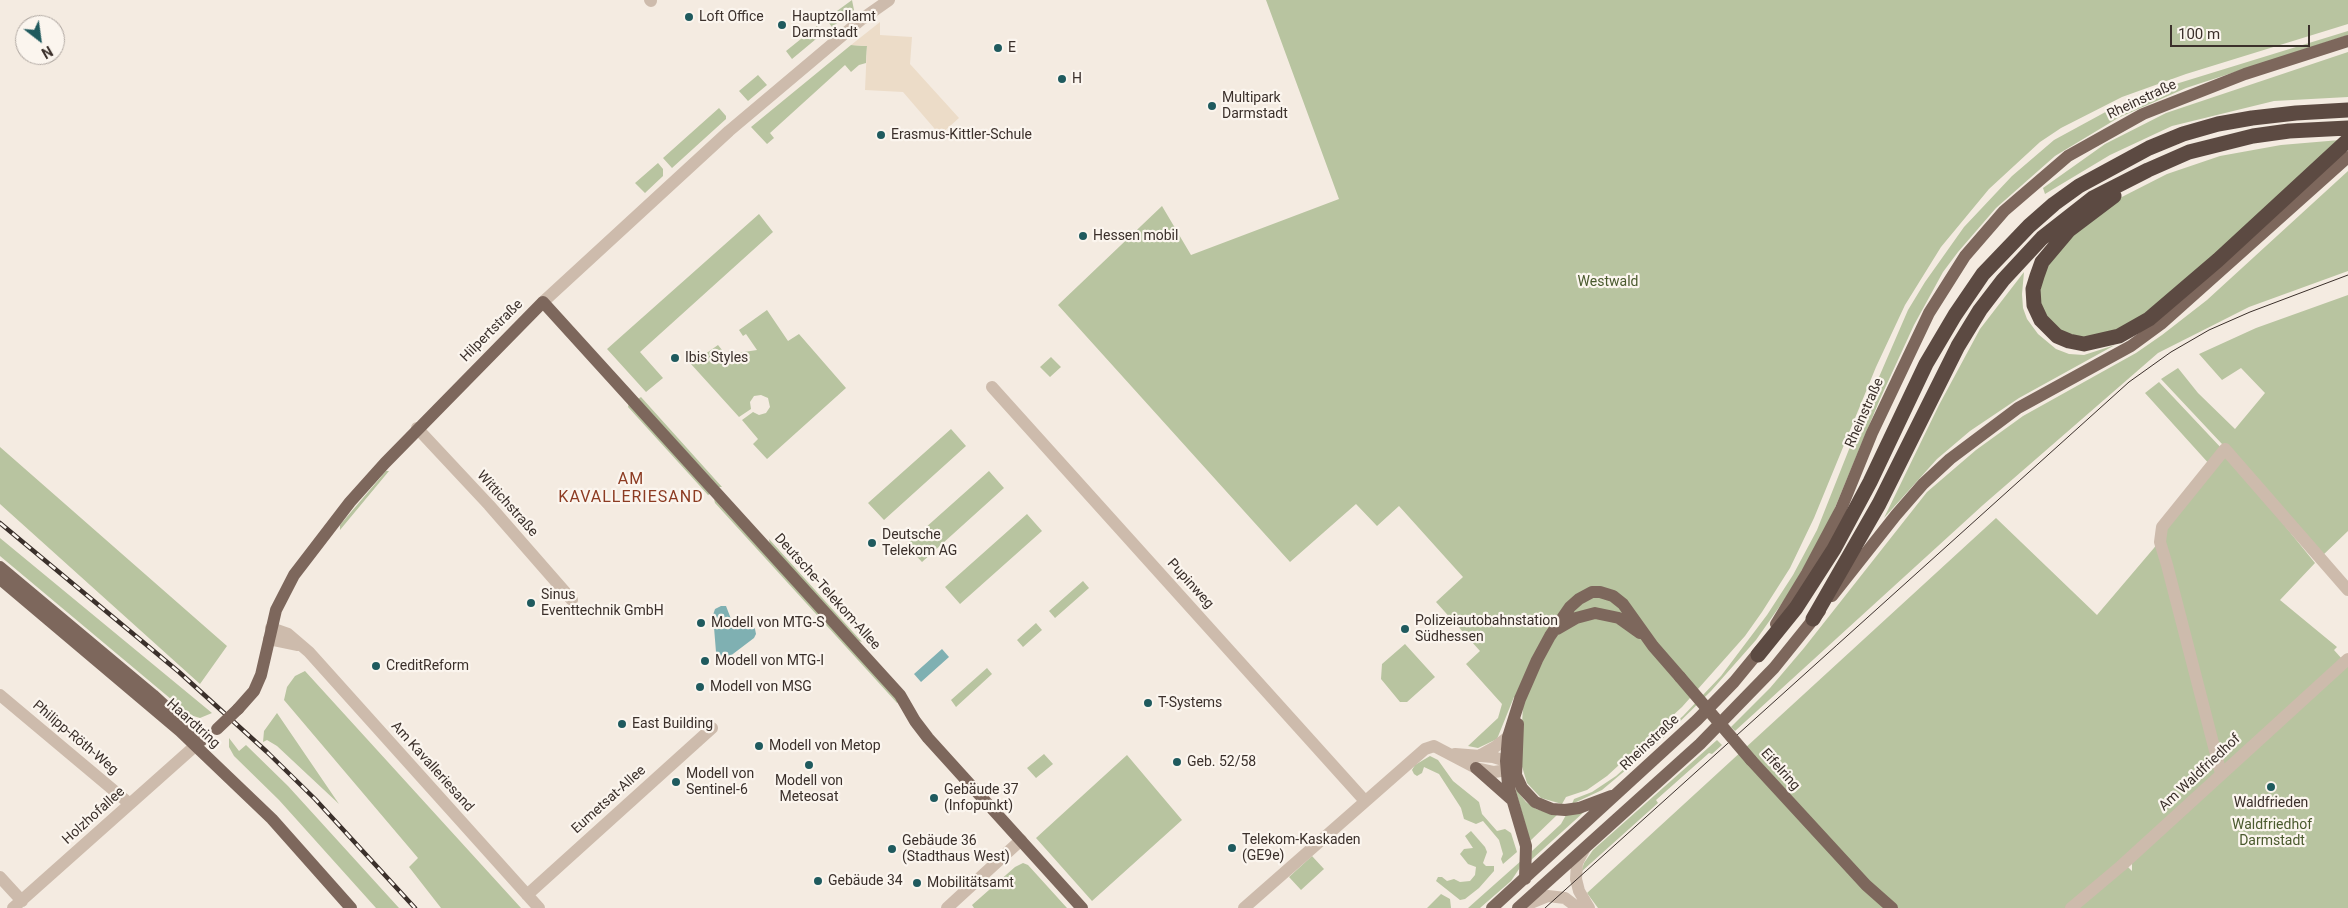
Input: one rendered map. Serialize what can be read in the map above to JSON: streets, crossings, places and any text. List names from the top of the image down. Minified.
{"streets":{"main road":["Rheinstraße","Hilpertstraße","Deutsche-Telekom-Allee","Haardtring","Eifelring"],"street":["Wittichstraße","Pupinweg","Philipp-Röth-Weg","Am Kavalleriesand","Am Waldfriedhof","Eumetsat-Allee","Holzhofallee"]},"crossings":[["Hilpertstraße","Wittichstraße"],["Hilpertstraße","Deutsche-Telekom-Allee"],["Hilpertstraße","Haardtring"],["Hilpertstraße","Am Kavalleriesand"],["Hilpertstraße","Holzhofallee"],["Haardtring","Holzhofallee"],["Philipp-Röth-Weg","Holzhofallee"],["Am Kavalleriesand","Eumetsat-Allee"]],"districts":["AM KAVALLERIESAND"],"parks":["Westwald","Waldfriedhof Darmstadt"],"places":["Loft Office","Hauptzollamt Darmstadt","E","H","Multipark Darmstadt","Erasmus-Kittler-Schule","Hessen mobil","Ibis Styles","Deutsche Telekom AG","Sinus Eventtechnik GmbH","Modell von MTG-S","Polizeiautobahnstation Südhessen","Modell von MTG-I","CreditReform","Modell von MSG","T-Systems","East Building","Modell von Metop","Geb. 52/58","Modell von Meteosat","Modell von Sentinel-6","Waldfrieden","Gebäude 37 (Infopunkt)","Telekom-Kaskaden (GE9e)","Gebäude 36 (Stadthaus West)","Gebäude 34","Mobilitätsamt"],"scale_bar":"100 m","north":"bottom right"}
